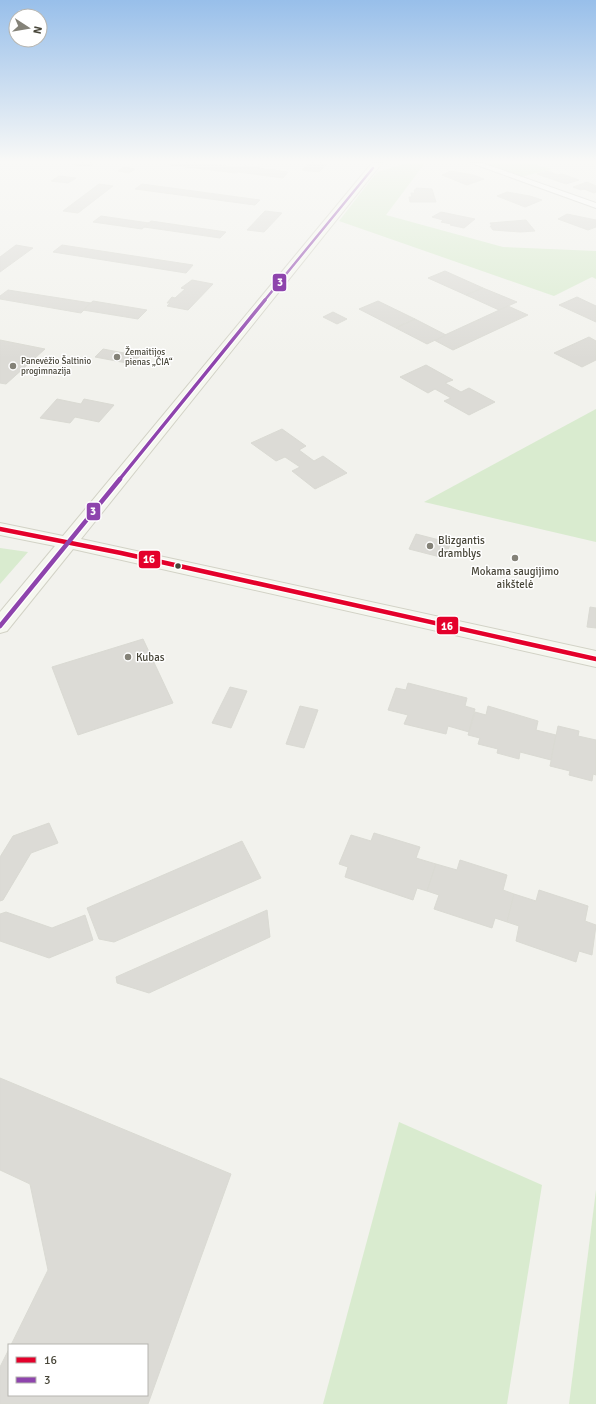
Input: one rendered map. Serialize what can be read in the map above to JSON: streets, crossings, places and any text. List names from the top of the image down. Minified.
{"places":["Žemaitijos pienas „ČIA“","Panevėžio Šaltinio progimnazija","Blizgantis dramblys","Mokama saugijimo aikštelė","Kubas"],"lines":["transit line 3","transit line 16"],"legend":["16","3"],"north":"right"}
